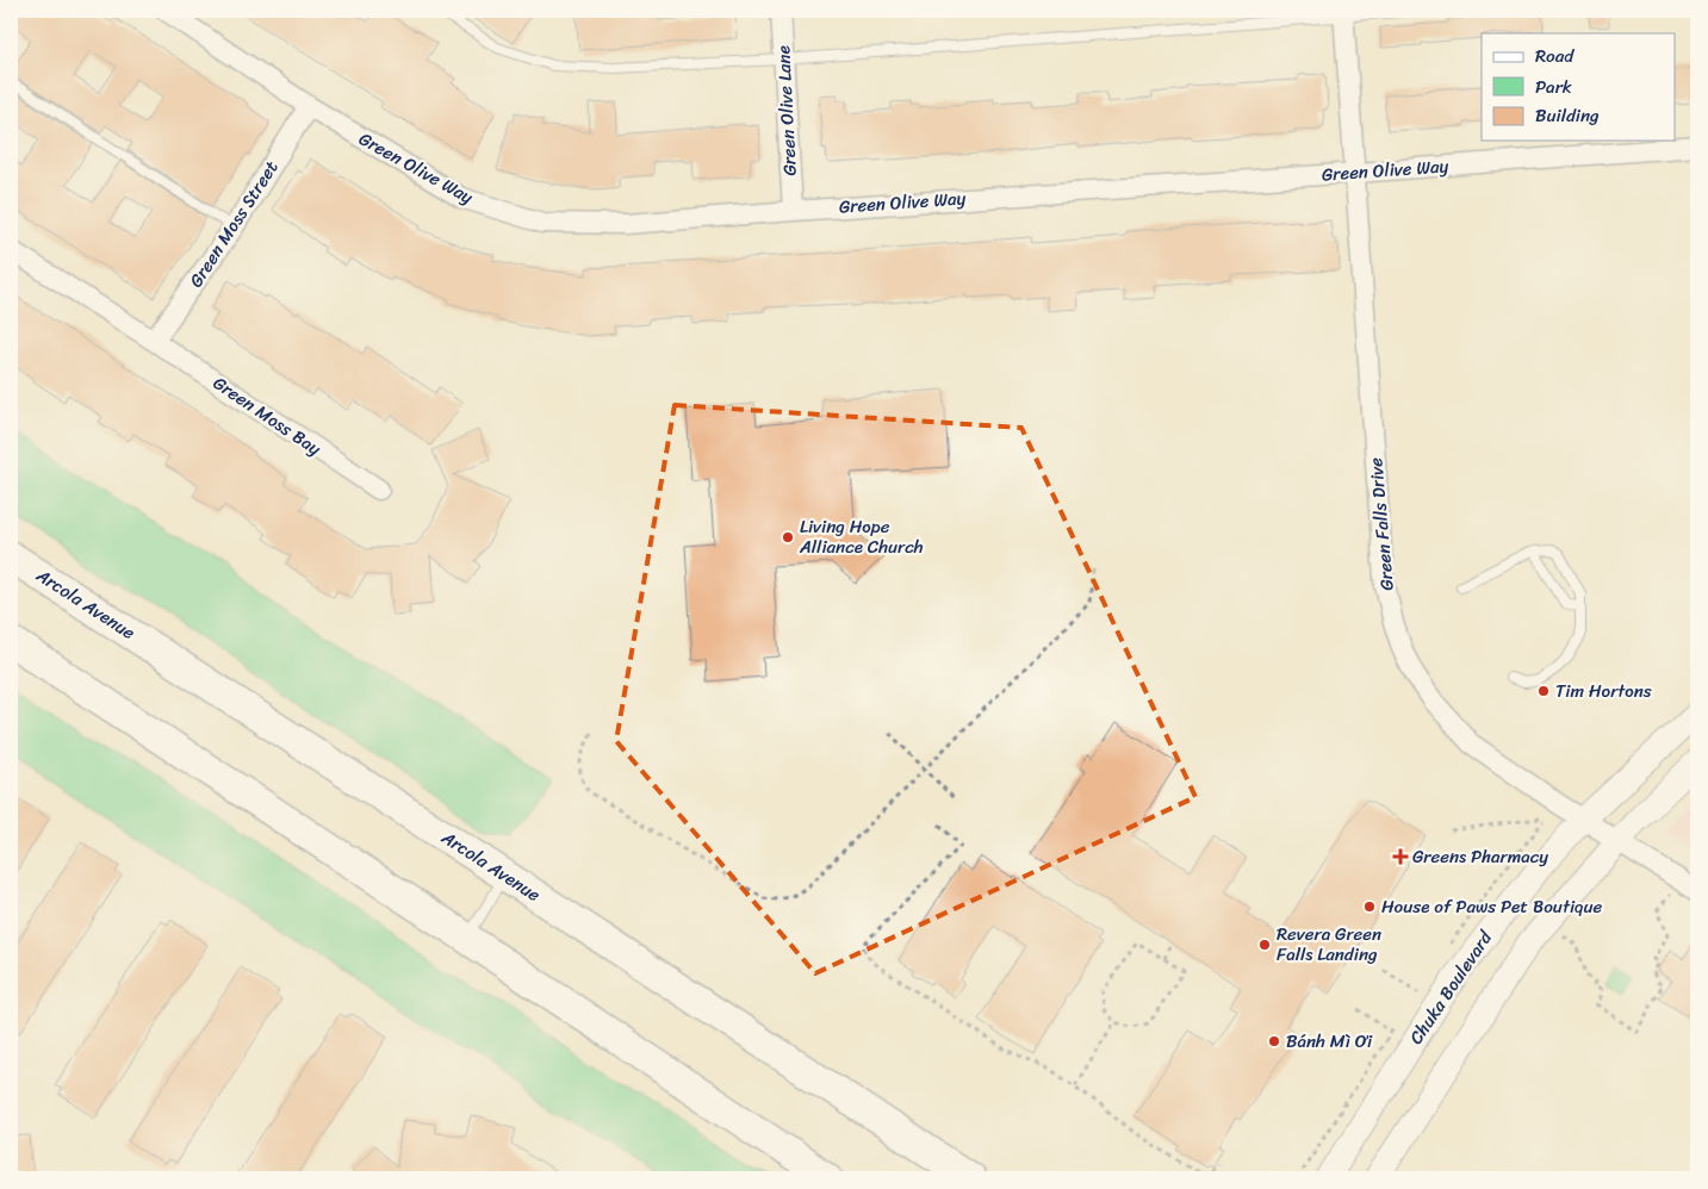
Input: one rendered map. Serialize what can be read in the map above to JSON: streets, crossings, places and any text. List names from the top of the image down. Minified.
{"streets":{"main road":["Arcola Avenue"],"street":["Green Olive Lane","Green Olive Way","Green Moss Street","Green Moss Bay","Green Falls Drive","Chuka Boulevard"]},"crossings":[["Green Olive Lane","Green Olive Way"],["Green Olive Way","Green Moss Street"],["Green Olive Way","Green Falls Drive"],["Green Moss Street","Green Moss Bay"],["Green Falls Drive","Chuka Boulevard"]],"places":{"other":["Living Hope Alliance Church","Tim Hortons","House of Paws Pet Boutique","Revera Green Falls Landing","Bánh Mì Ơi"],"health":["Greens Pharmacy"]},"legend":["Road","Park","Building"]}
